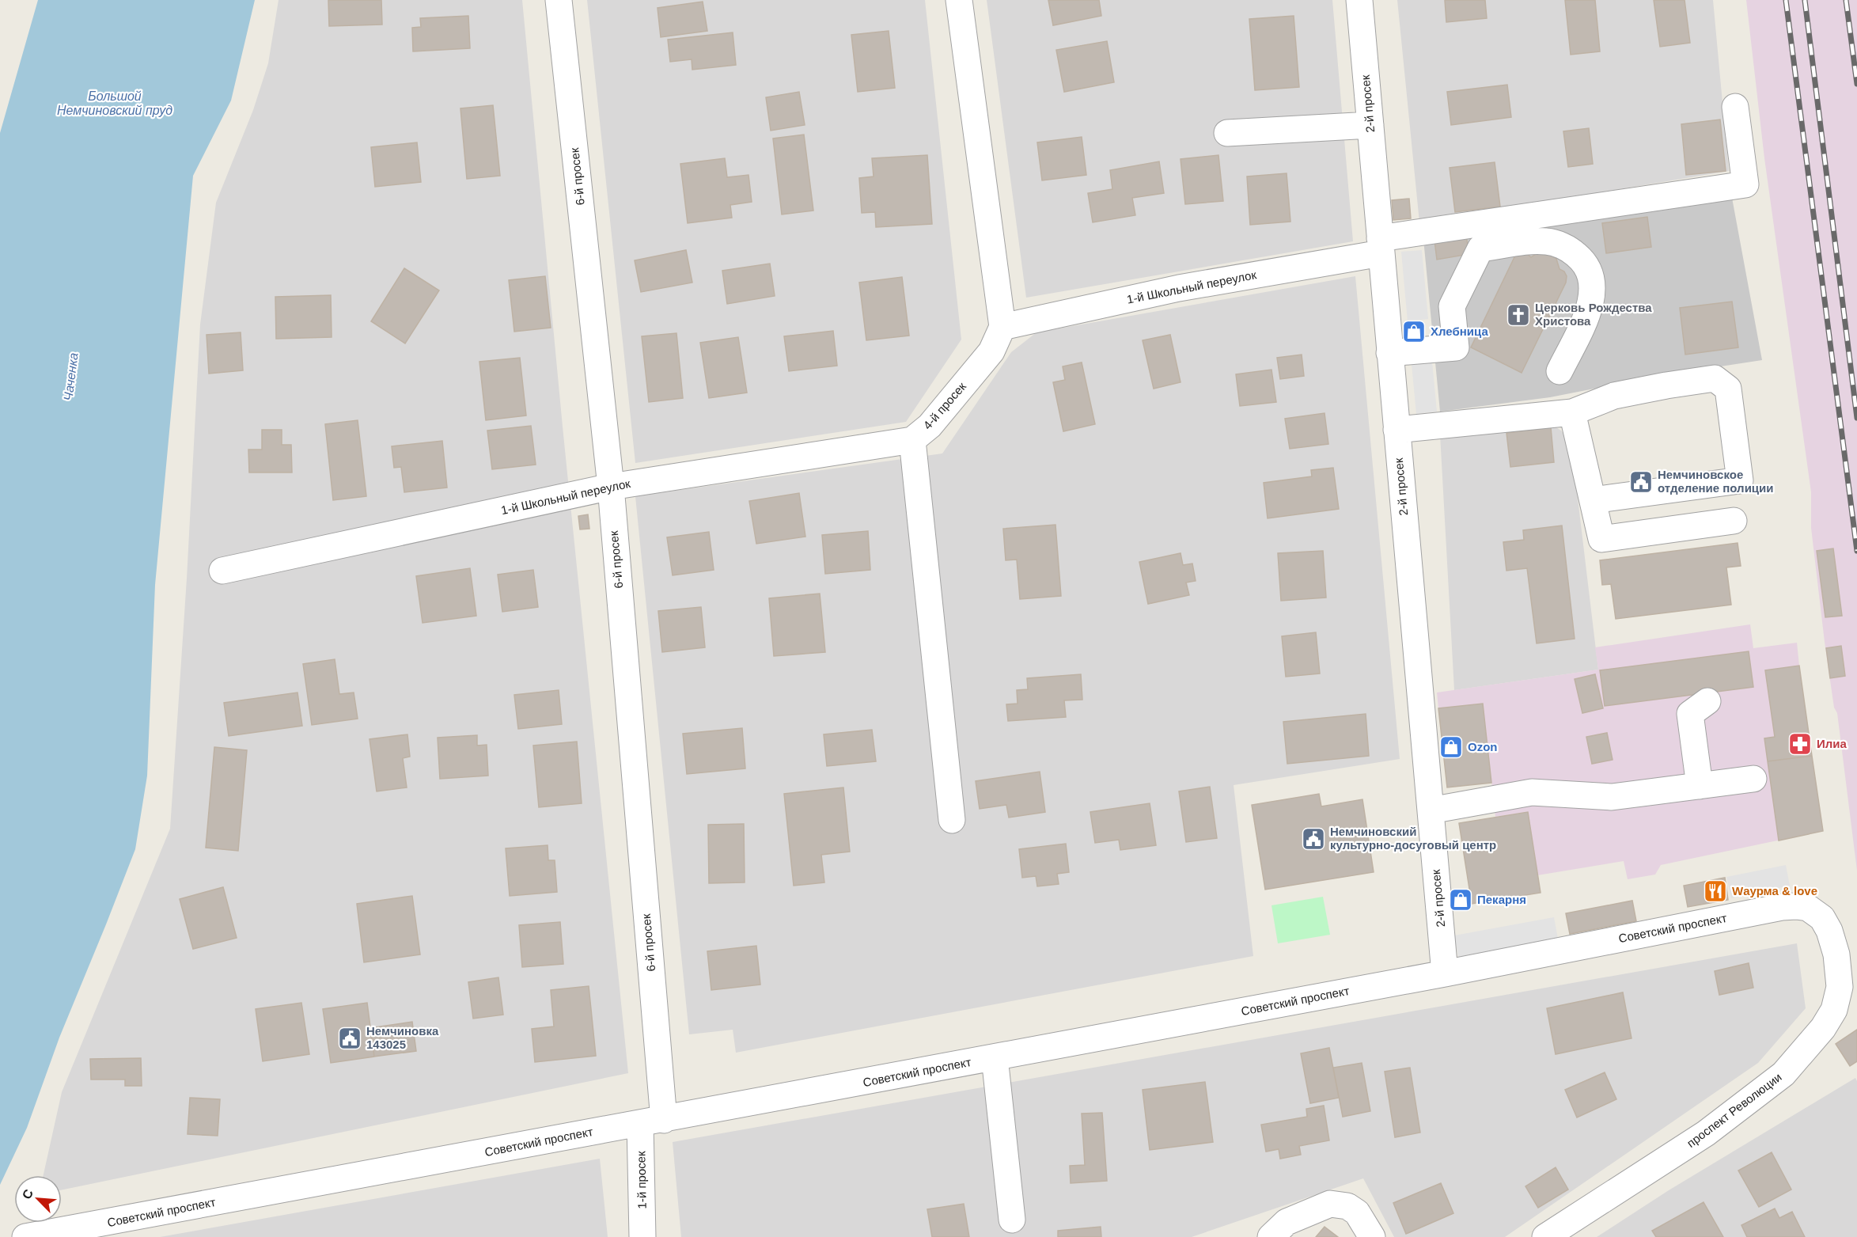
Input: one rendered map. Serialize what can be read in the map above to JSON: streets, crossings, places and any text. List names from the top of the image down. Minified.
{"streets":{"street":["2-й просек","6-й просек","1-й Школьный переулок","4-й просек","Советский проспект","проспект Революции","1-й просек"]},"crossings":[["2-й просек","1-й Школьный переулок"],["2-й просек","Советский проспект"],["6-й просек","1-й Школьный переулок"],["6-й просек","Советский проспект"],["6-й просек","1-й просек"],["1-й Школьный переулок","4-й просек"],["Советский проспект","проспект Революции"],["Советский проспект","1-й просек"]],"water":["Большой Немчиновский пруд","Чаченка"],"places":{"church":["Церковь Рождества Христова"],"shop":["Хлебница","Ozon","Пекарня"],"public building":["Немчиновское отделение полиции","Немчиновский культурно-досуговый центр","Немчиновка 143025"],"pharmacy":["Илиа"],"restaurant":["Wаурма & love"]},"north":"top left"}
